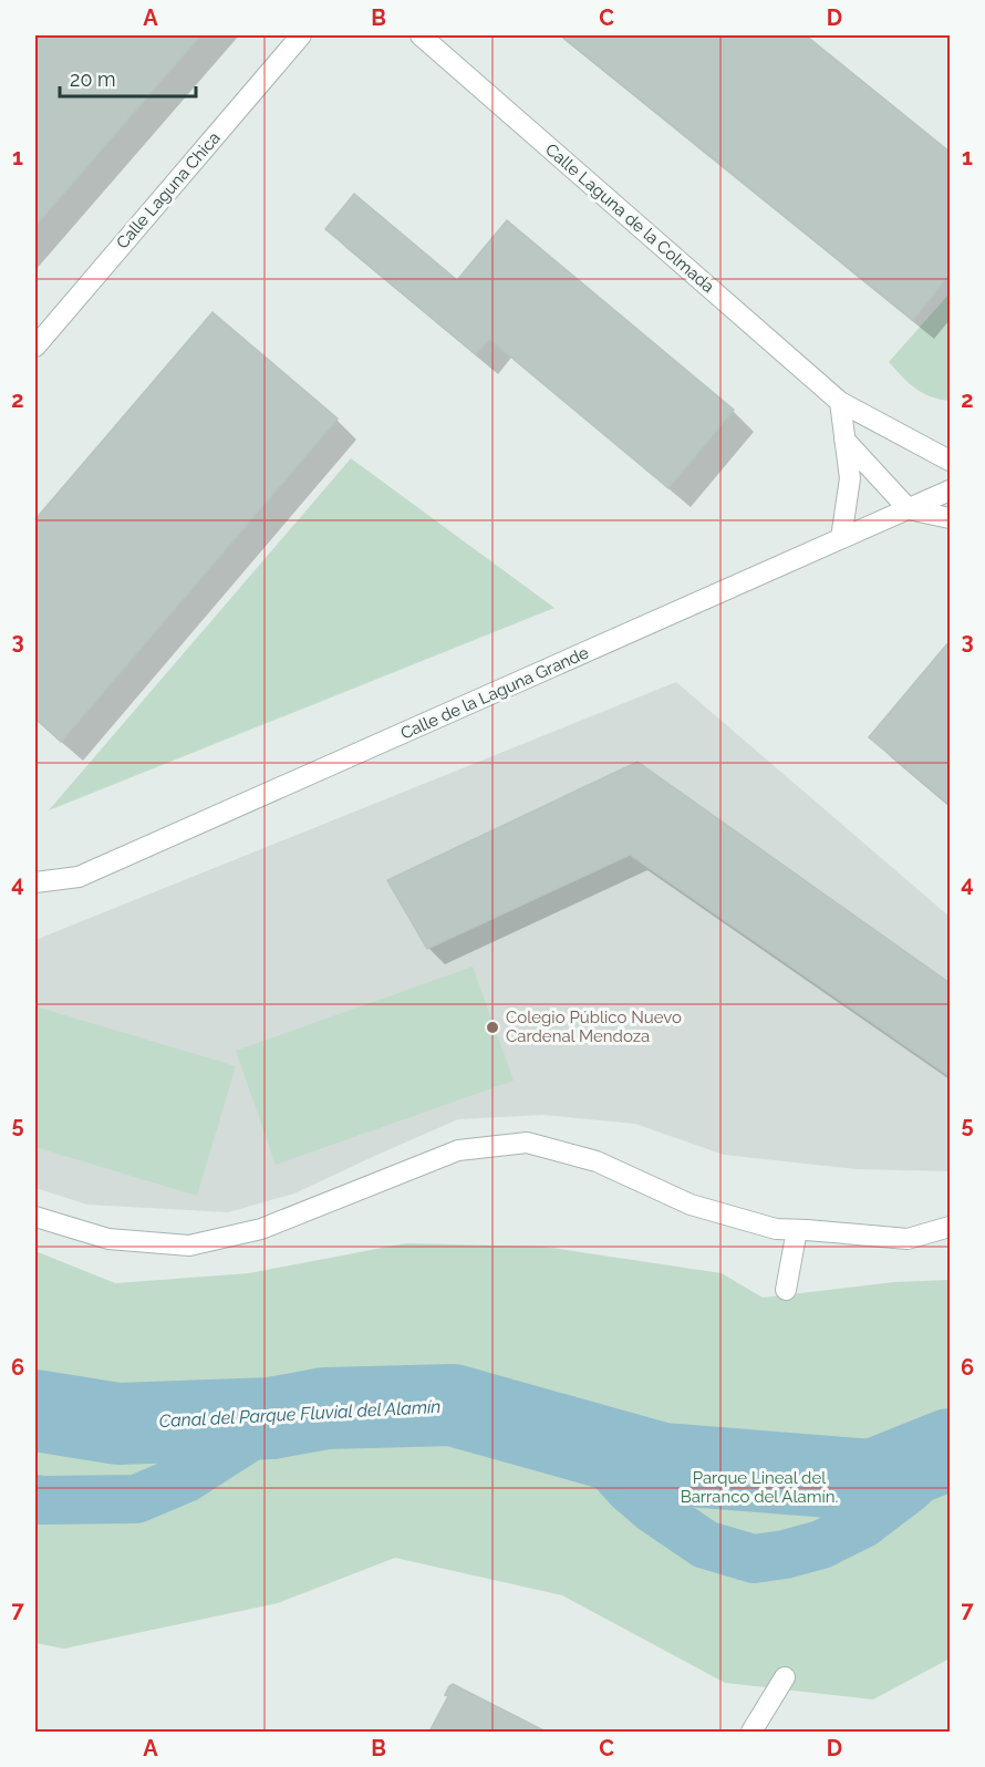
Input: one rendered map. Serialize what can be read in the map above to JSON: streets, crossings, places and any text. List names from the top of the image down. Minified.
{"streets":{"street":["Calle Laguna Chica","Calle Laguna de la Colmada","Calle de la Laguna Grande"]},"water":["Canal del Parque Fluvial del Alamín"],"parks":["Parque Lineal del Barranco del Alamín."],"places":["Colegio Público Nuevo Cardenal Mendoza"],"scale_bar":"20 m","grid":{"columns":["A","B","C","D"],"rows":["1","2","3","4","5","6","7"]}}
